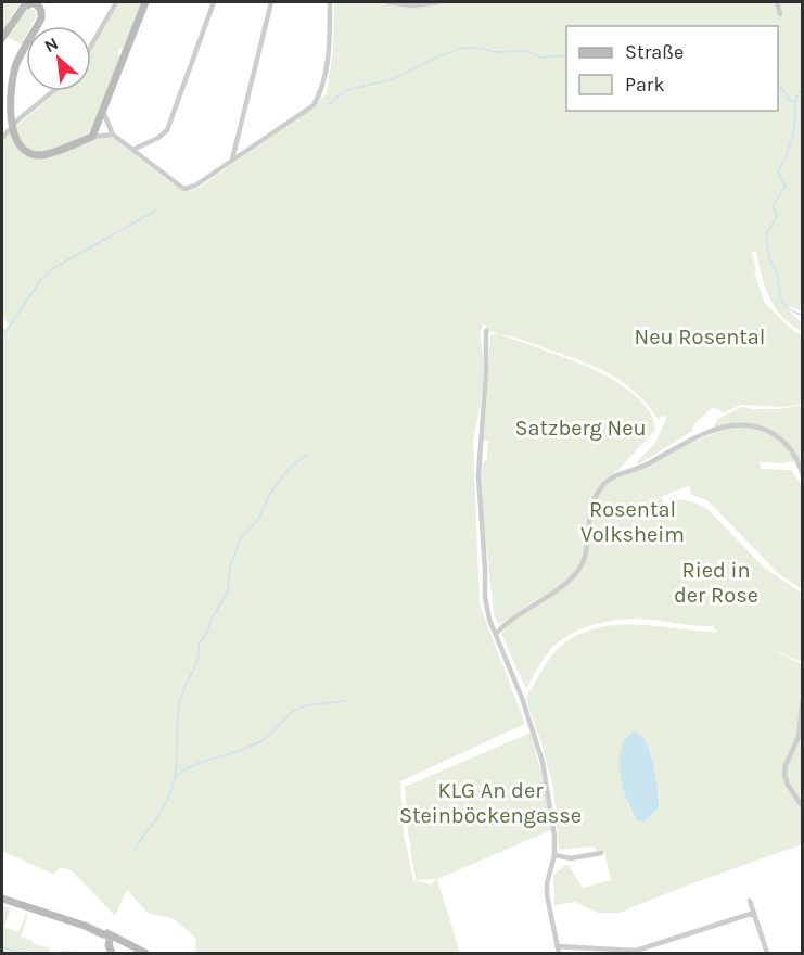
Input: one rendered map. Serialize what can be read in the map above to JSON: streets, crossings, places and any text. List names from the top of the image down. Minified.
{"parks":["Neu Rosental","Satzberg Neu","Rosental Volksheim","Ried in der Rose","KLG An der Steinböckengasse"],"legend":["Straße","Park"],"north":"top left"}
